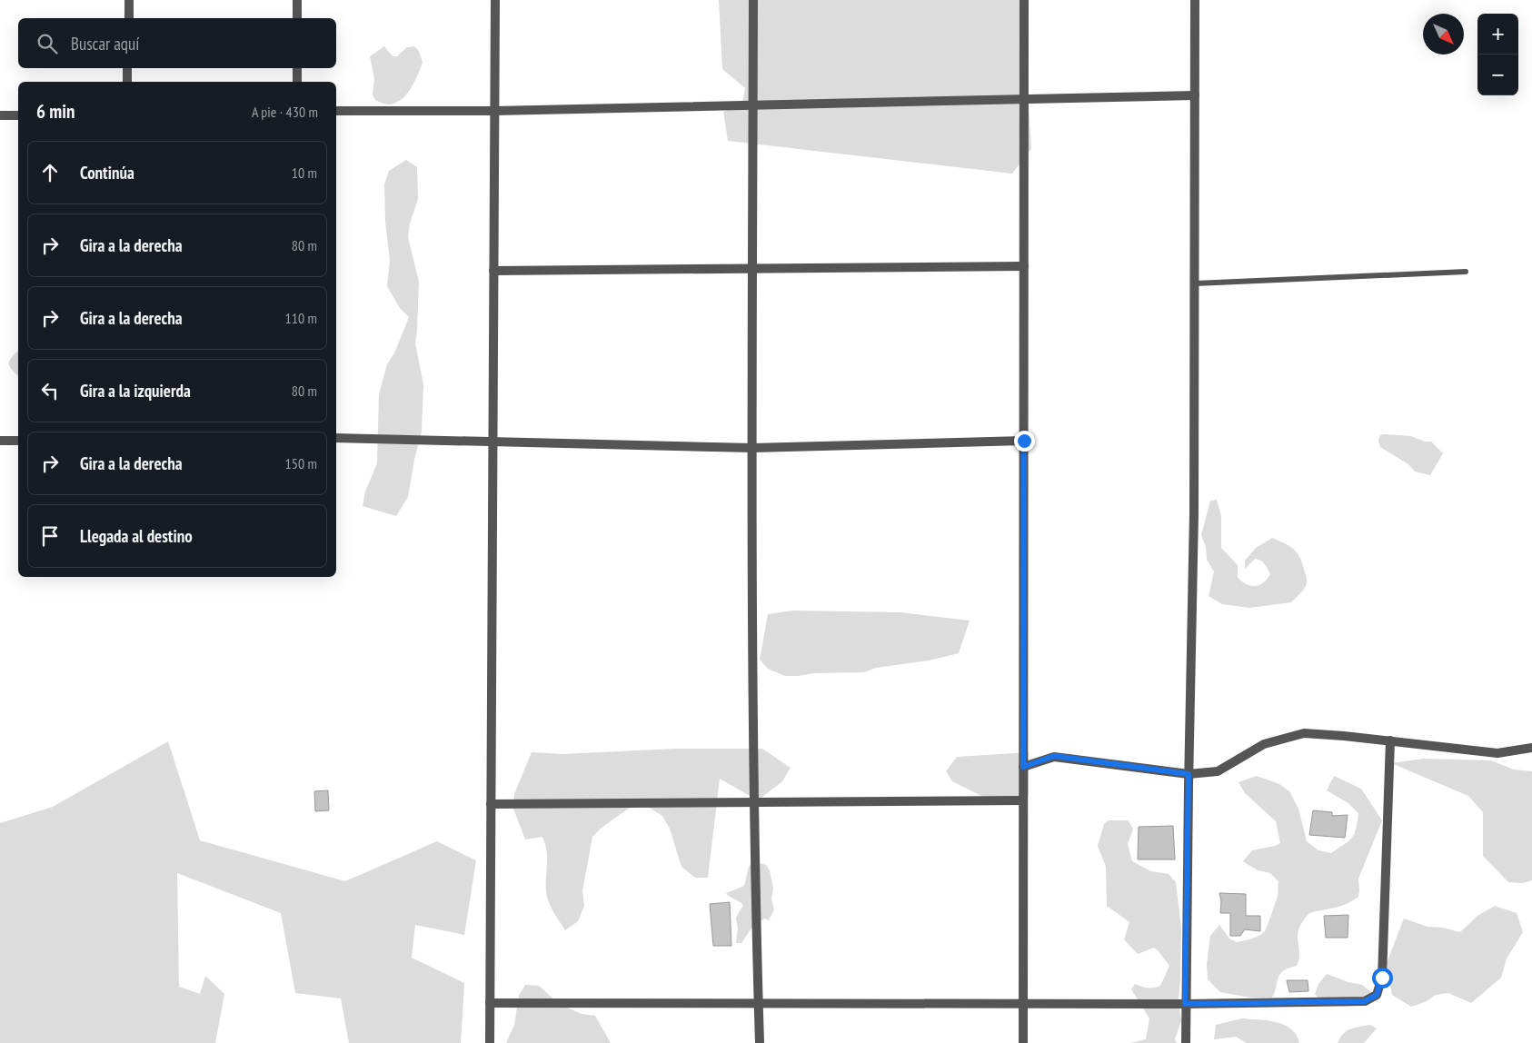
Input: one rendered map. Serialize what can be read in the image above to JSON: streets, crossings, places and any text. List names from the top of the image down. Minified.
{"north":"bottom right","page":{"map_buttons":["+","−"],"search":"Buscar aquí","heading":["6 min","A pie · 430 m"],"list":[["Continúa","10 m"],["Gira a la derecha","80 m"],["Gira a la derecha","110 m"],["Gira a la izquierda","80 m"],["Gira a la derecha","150 m"],"Llegada al destino"]}}
